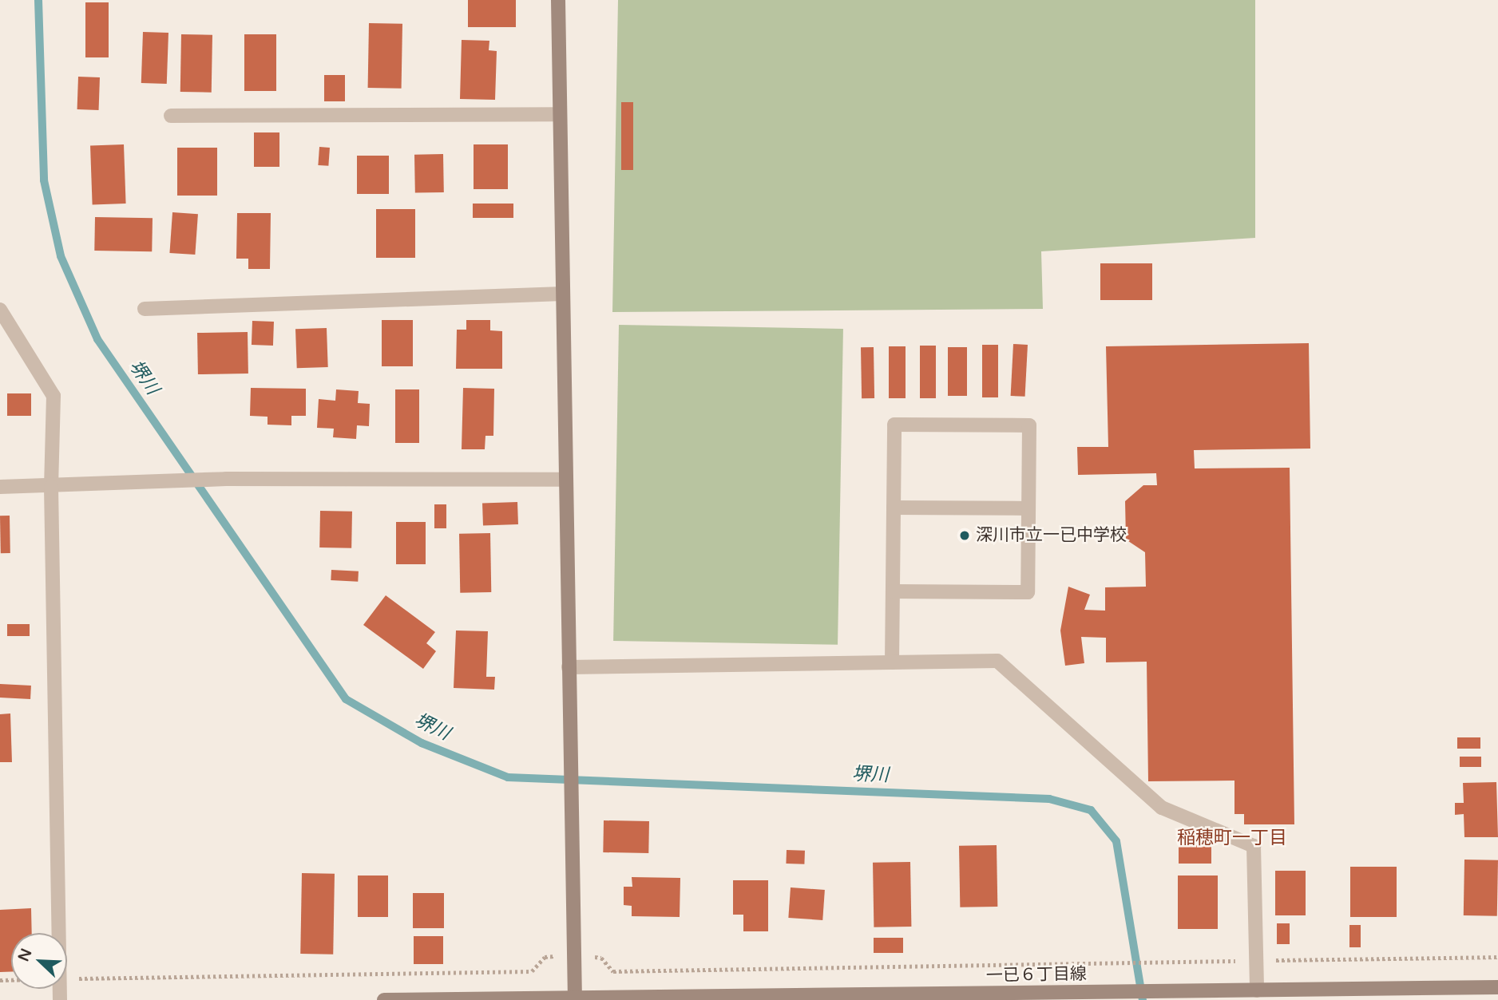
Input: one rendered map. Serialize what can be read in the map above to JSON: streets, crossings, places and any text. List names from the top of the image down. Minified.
{"streets":{"street":["一已６丁目線"]},"districts":["稲穂町一丁目"],"water":["堺川"],"places":["深川市立一已中学校"],"north":"top left"}
